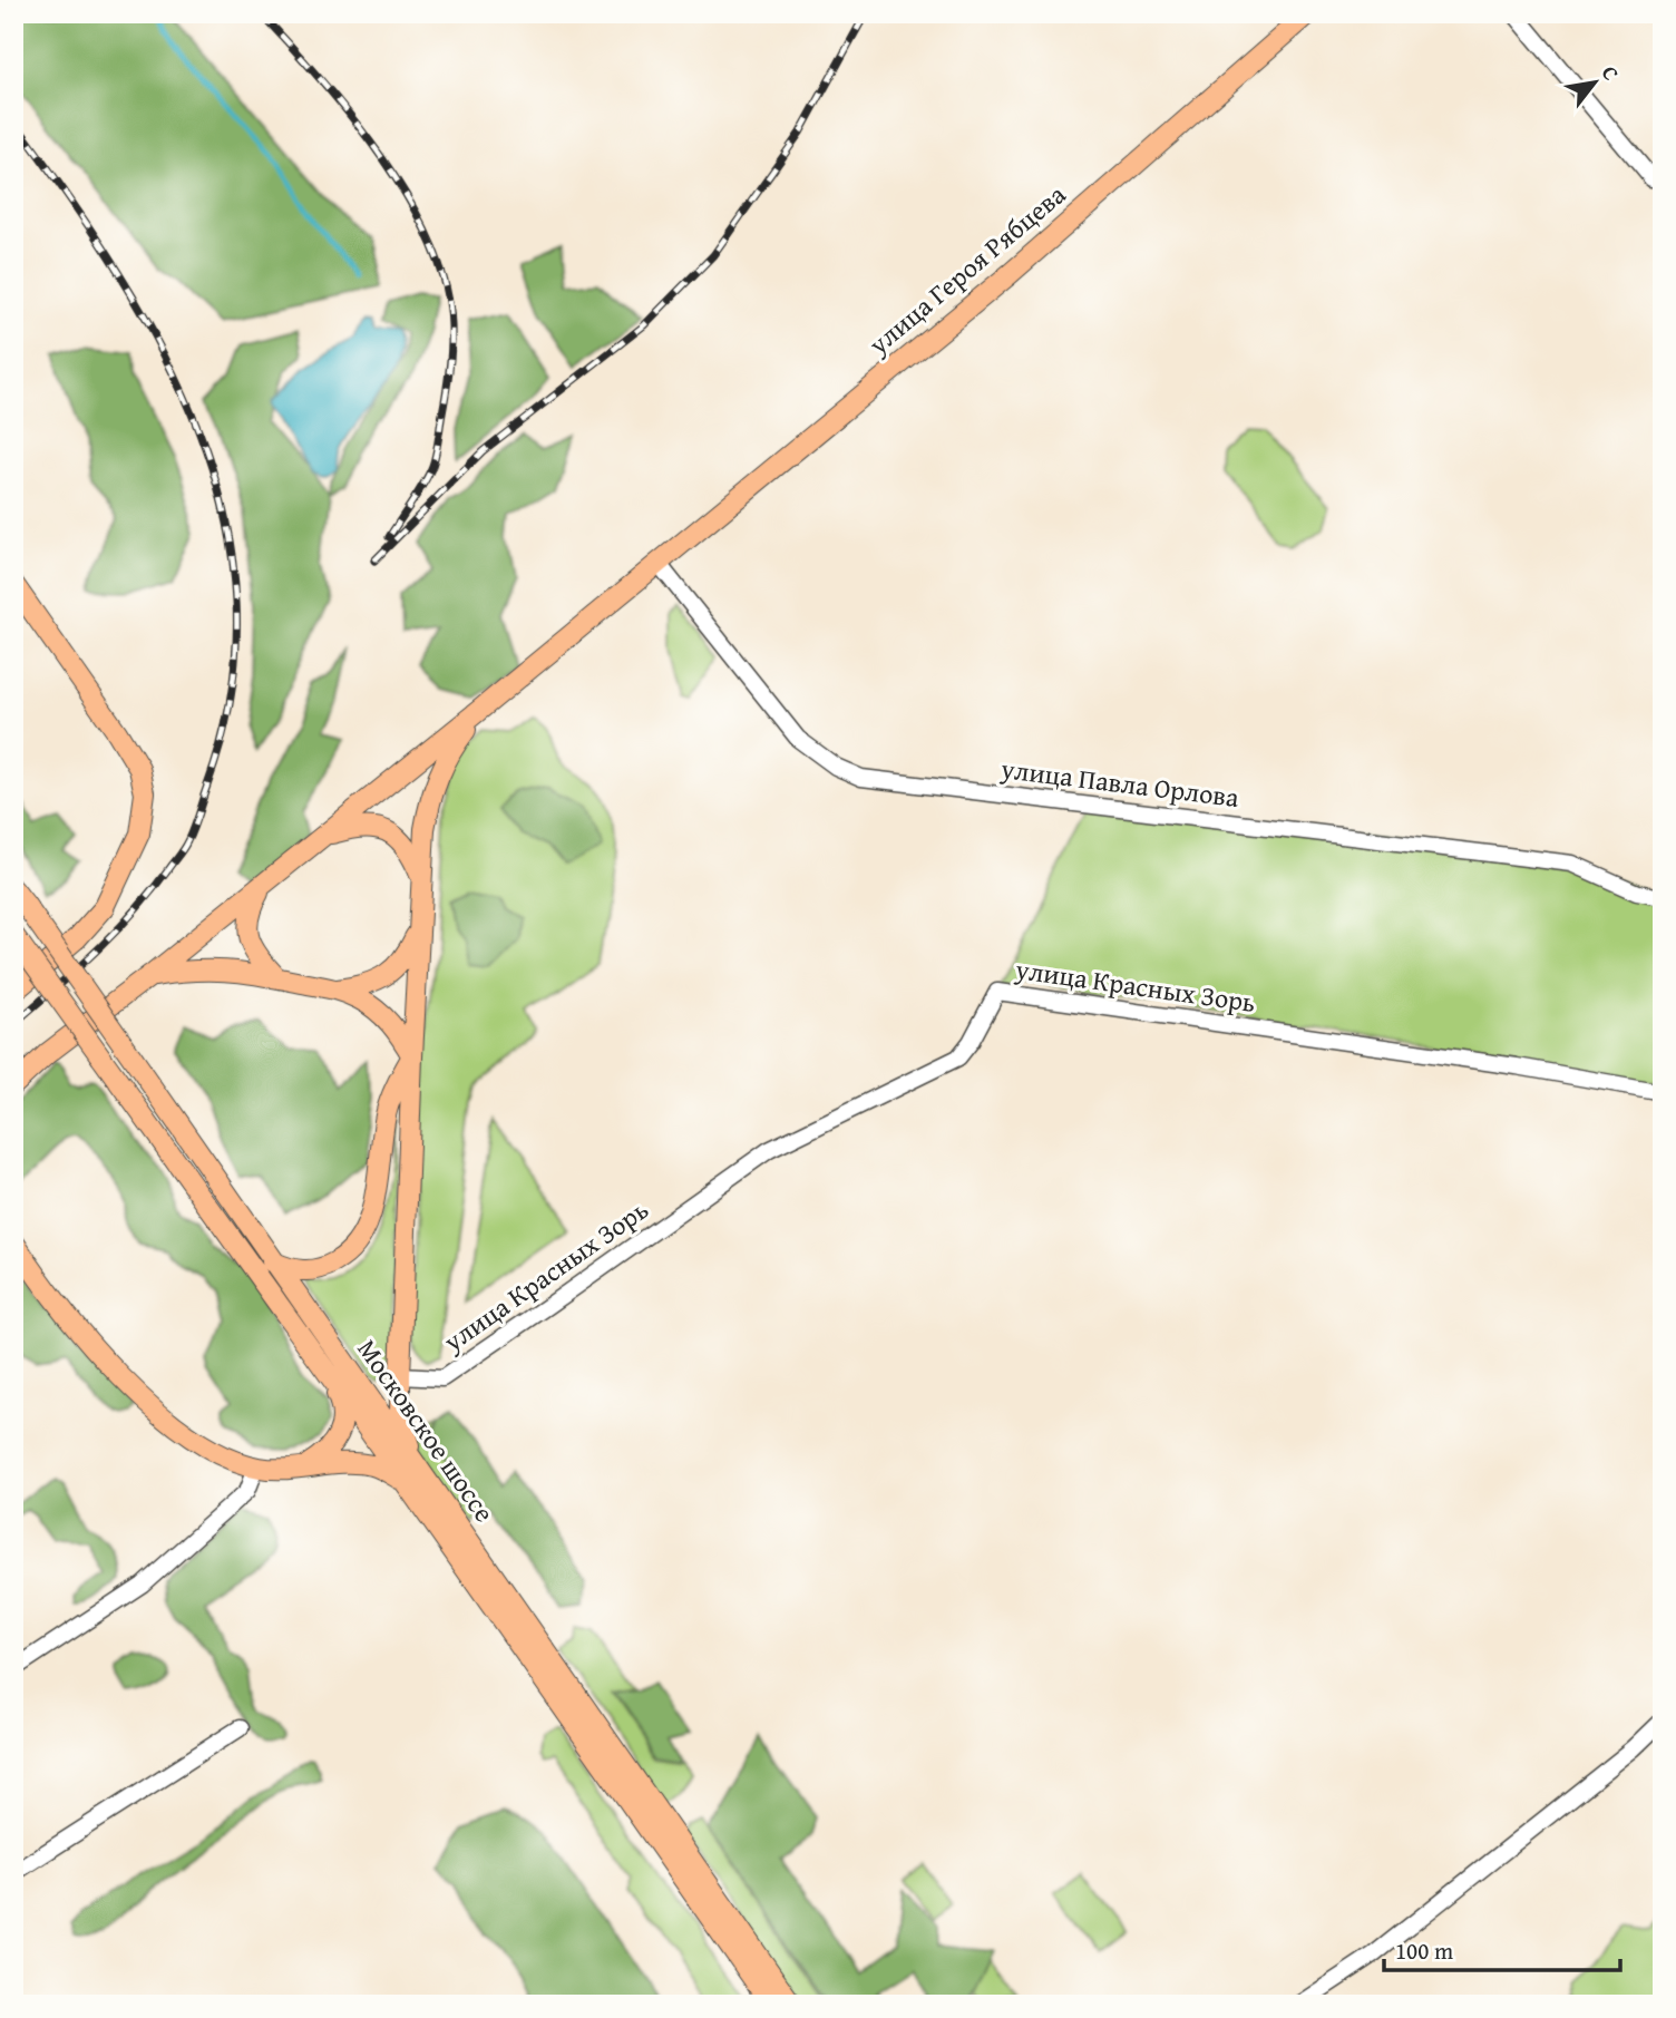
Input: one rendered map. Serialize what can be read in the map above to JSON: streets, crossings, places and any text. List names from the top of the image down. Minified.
{"streets":{"main road":["улица Героя Рябцева","Московское шоссе"],"street":["улица Павла Орлова","улица Красных Зорь"]},"crossings":[["улица Героя Рябцева","улица Павла Орлова"]],"scale_bar":"100 m","north":"top right"}
